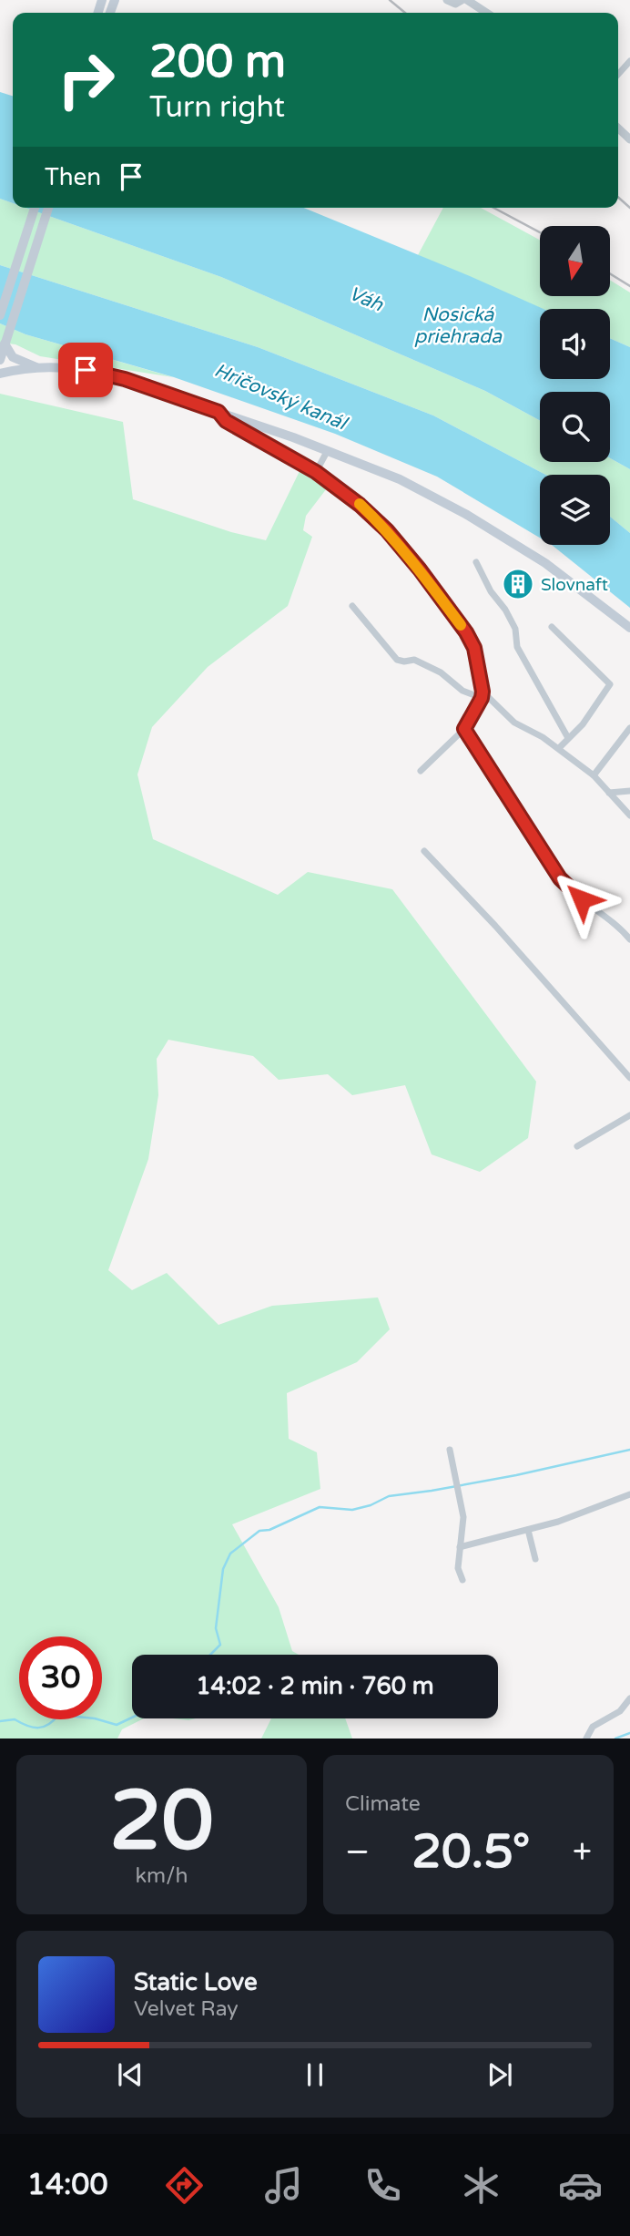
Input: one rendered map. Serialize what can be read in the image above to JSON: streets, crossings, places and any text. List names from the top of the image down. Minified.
{"water":["Váh","Nosická priehrada","Hričovský kanál"],"places":{"building":["Slovnaft"]},"north":"bottom","page":{"turn":["200 m","Turn right"],"then":"Then","limit":"30","trip":"14:02 · 2 min · 760 m","tile":[["20","km/h"],"Climate"],"heat":["−","20.5°","+"],"song":["Static Love","Velvet Ray"],"tabs":"14:00"}}
